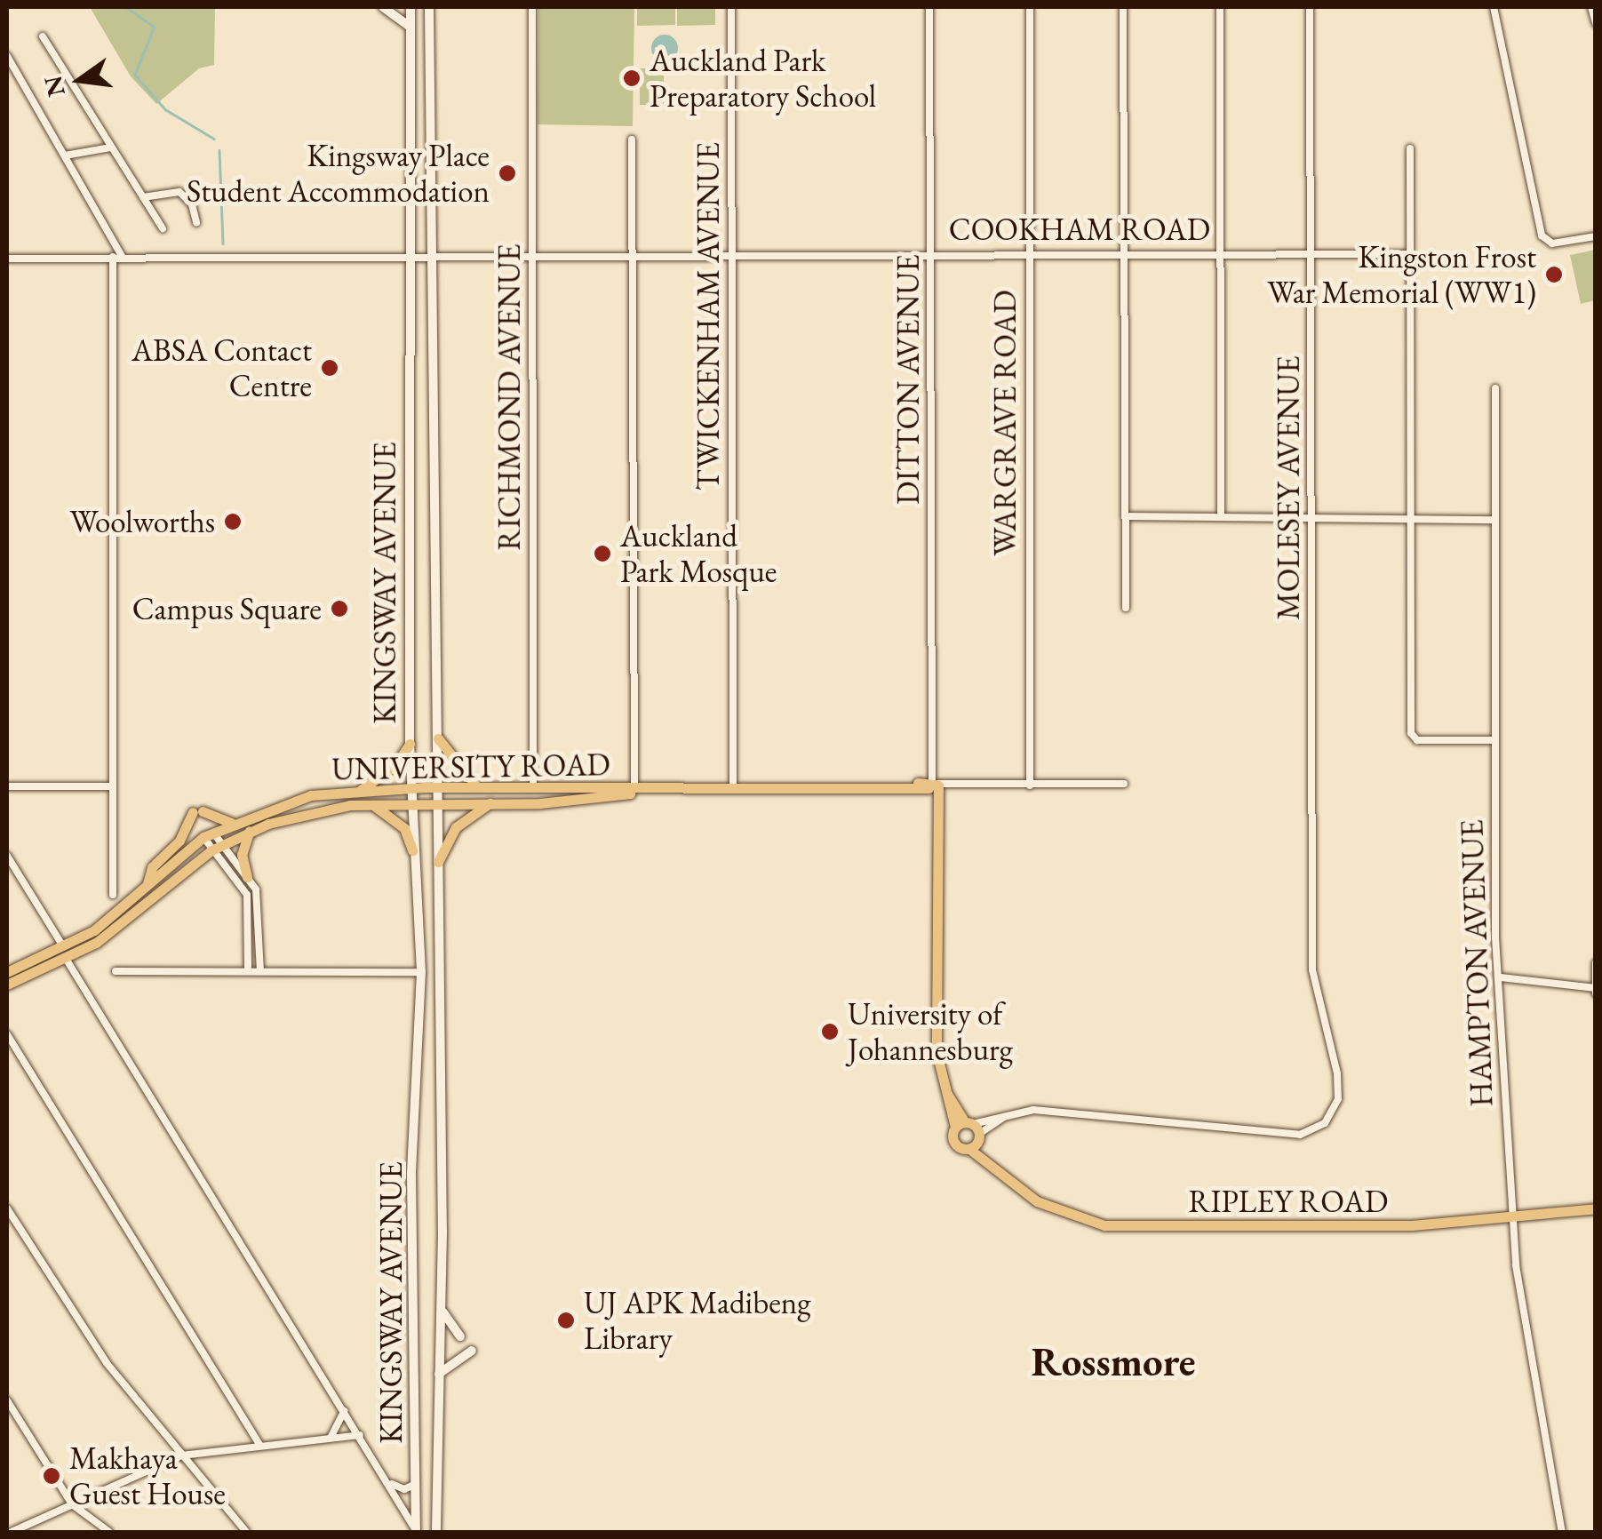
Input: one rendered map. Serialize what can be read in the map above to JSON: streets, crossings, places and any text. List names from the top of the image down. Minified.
{"streets":{"main road":["DITTON AVENUE","KINGSWAY AVENUE","UNIVERSITY ROAD","RIPLEY ROAD"],"street":["COOKHAM ROAD","TWICKENHAM AVENUE","RICHMOND AVENUE","WARGRAVE ROAD","MOLESEY AVENUE","HAMPTON AVENUE"]},"crossings":[["COOKHAM ROAD","TWICKENHAM AVENUE"],["COOKHAM ROAD","DITTON AVENUE"],["COOKHAM ROAD","RICHMOND AVENUE"],["COOKHAM ROAD","WARGRAVE ROAD"],["COOKHAM ROAD","MOLESEY AVENUE"],["COOKHAM ROAD","KINGSWAY AVENUE"],["TWICKENHAM AVENUE","UNIVERSITY ROAD"],["DITTON AVENUE","MOLESEY AVENUE"],["DITTON AVENUE","UNIVERSITY ROAD"],["DITTON AVENUE","RIPLEY ROAD"],["RICHMOND AVENUE","UNIVERSITY ROAD"],["WARGRAVE ROAD","UNIVERSITY ROAD"],["MOLESEY AVENUE","RIPLEY ROAD"],["KINGSWAY AVENUE","UNIVERSITY ROAD"],["HAMPTON AVENUE","RIPLEY ROAD"]],"districts":["Rossmore"],"places":["Auckland Park Preparatory School","Kingsway Place Student Accommodation","Kingston Frost War Memorial (WW1)","ABSA Contact Centre","Woolworths","Auckland Park Mosque","Campus Square","University of Johannesburg","UJ APK Madibeng Library","Makhaya Guest House"],"north":"left"}
